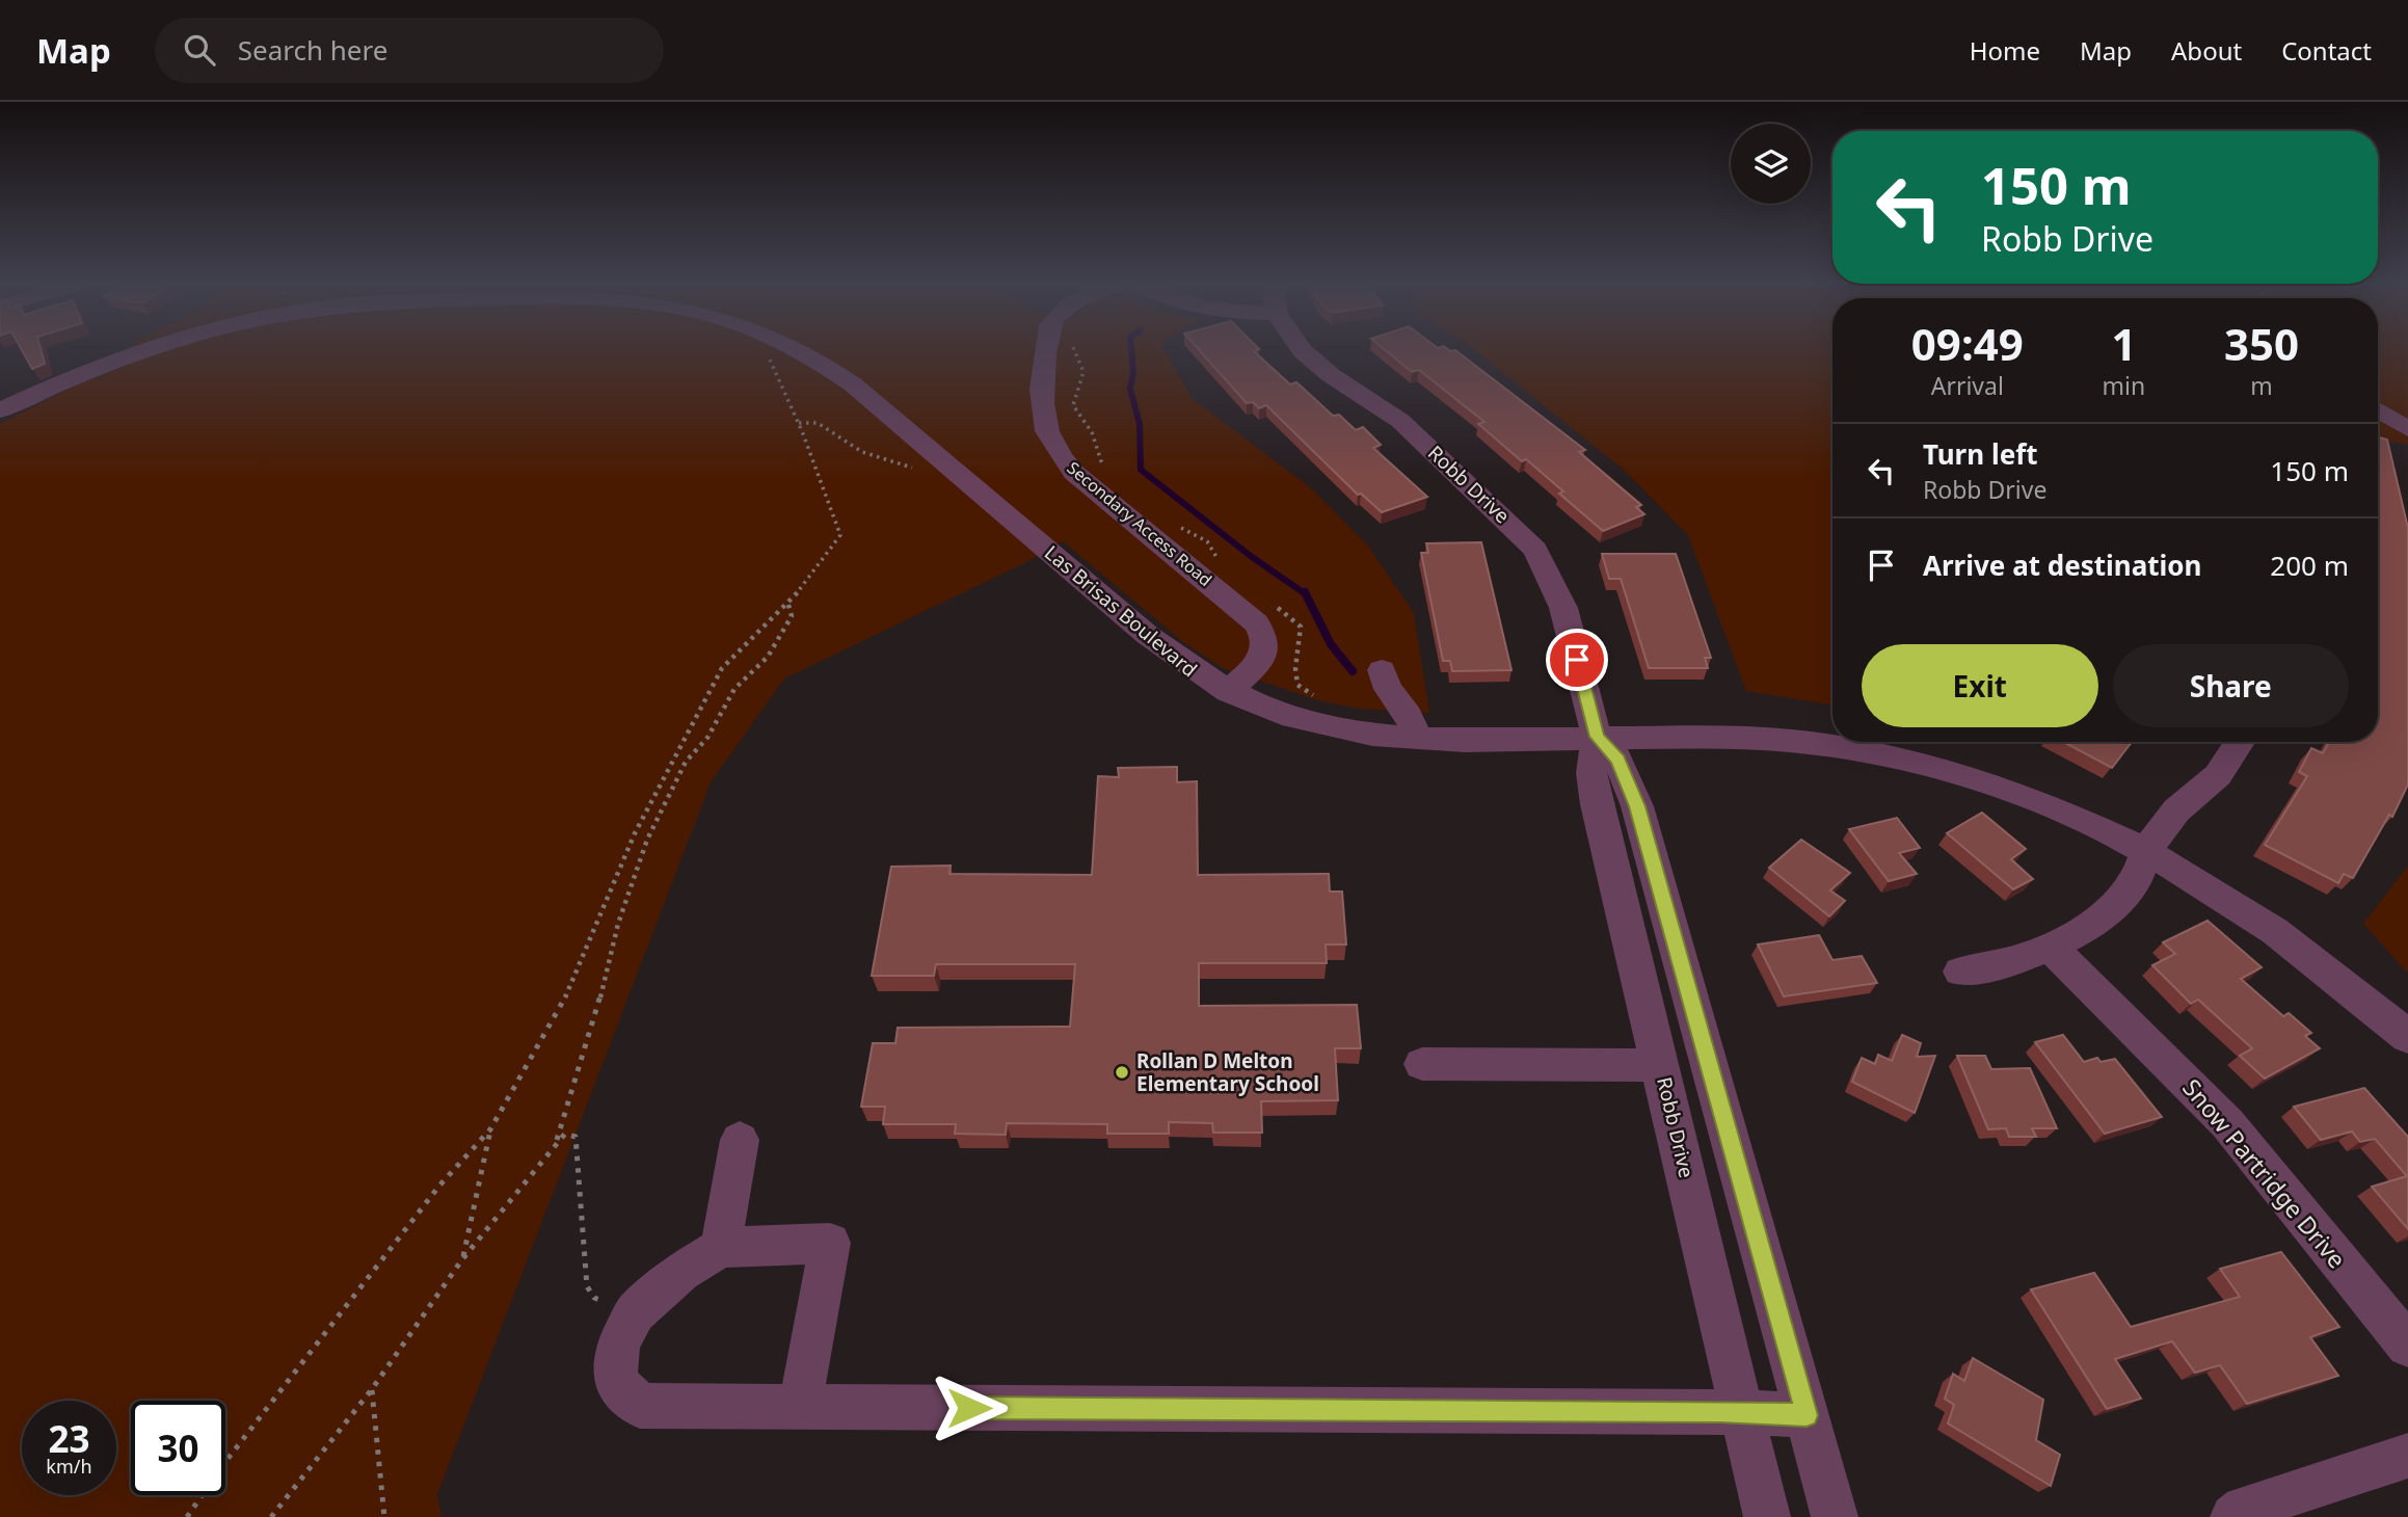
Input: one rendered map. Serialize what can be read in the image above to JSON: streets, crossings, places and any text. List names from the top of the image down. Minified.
{"streets":{"street":["Robb Drive","Secondary Access Road","Las Brisas Boulevard","Snow Partridge Drive"]},"crossings":[["Robb Drive","Las Brisas Boulevard"],["Secondary Access Road","Las Brisas Boulevard"]],"places":["Rollan D Melton Elementary School"],"page":{"header":"Map","search":"Search here","nav":["Home","Map","About","Contact"],"turn":["150 m","Robb Drive"],"eta":["09:49","Arrival","1","min","350","m"],"list":[{"name":"Turn left","note":"Robb Drive","value":"150 m"},{"name":"Arrive at destination","value":"200 m"}],"buttons":["Exit","Share"],"speed":"23 km/h","limit":"30"}}
